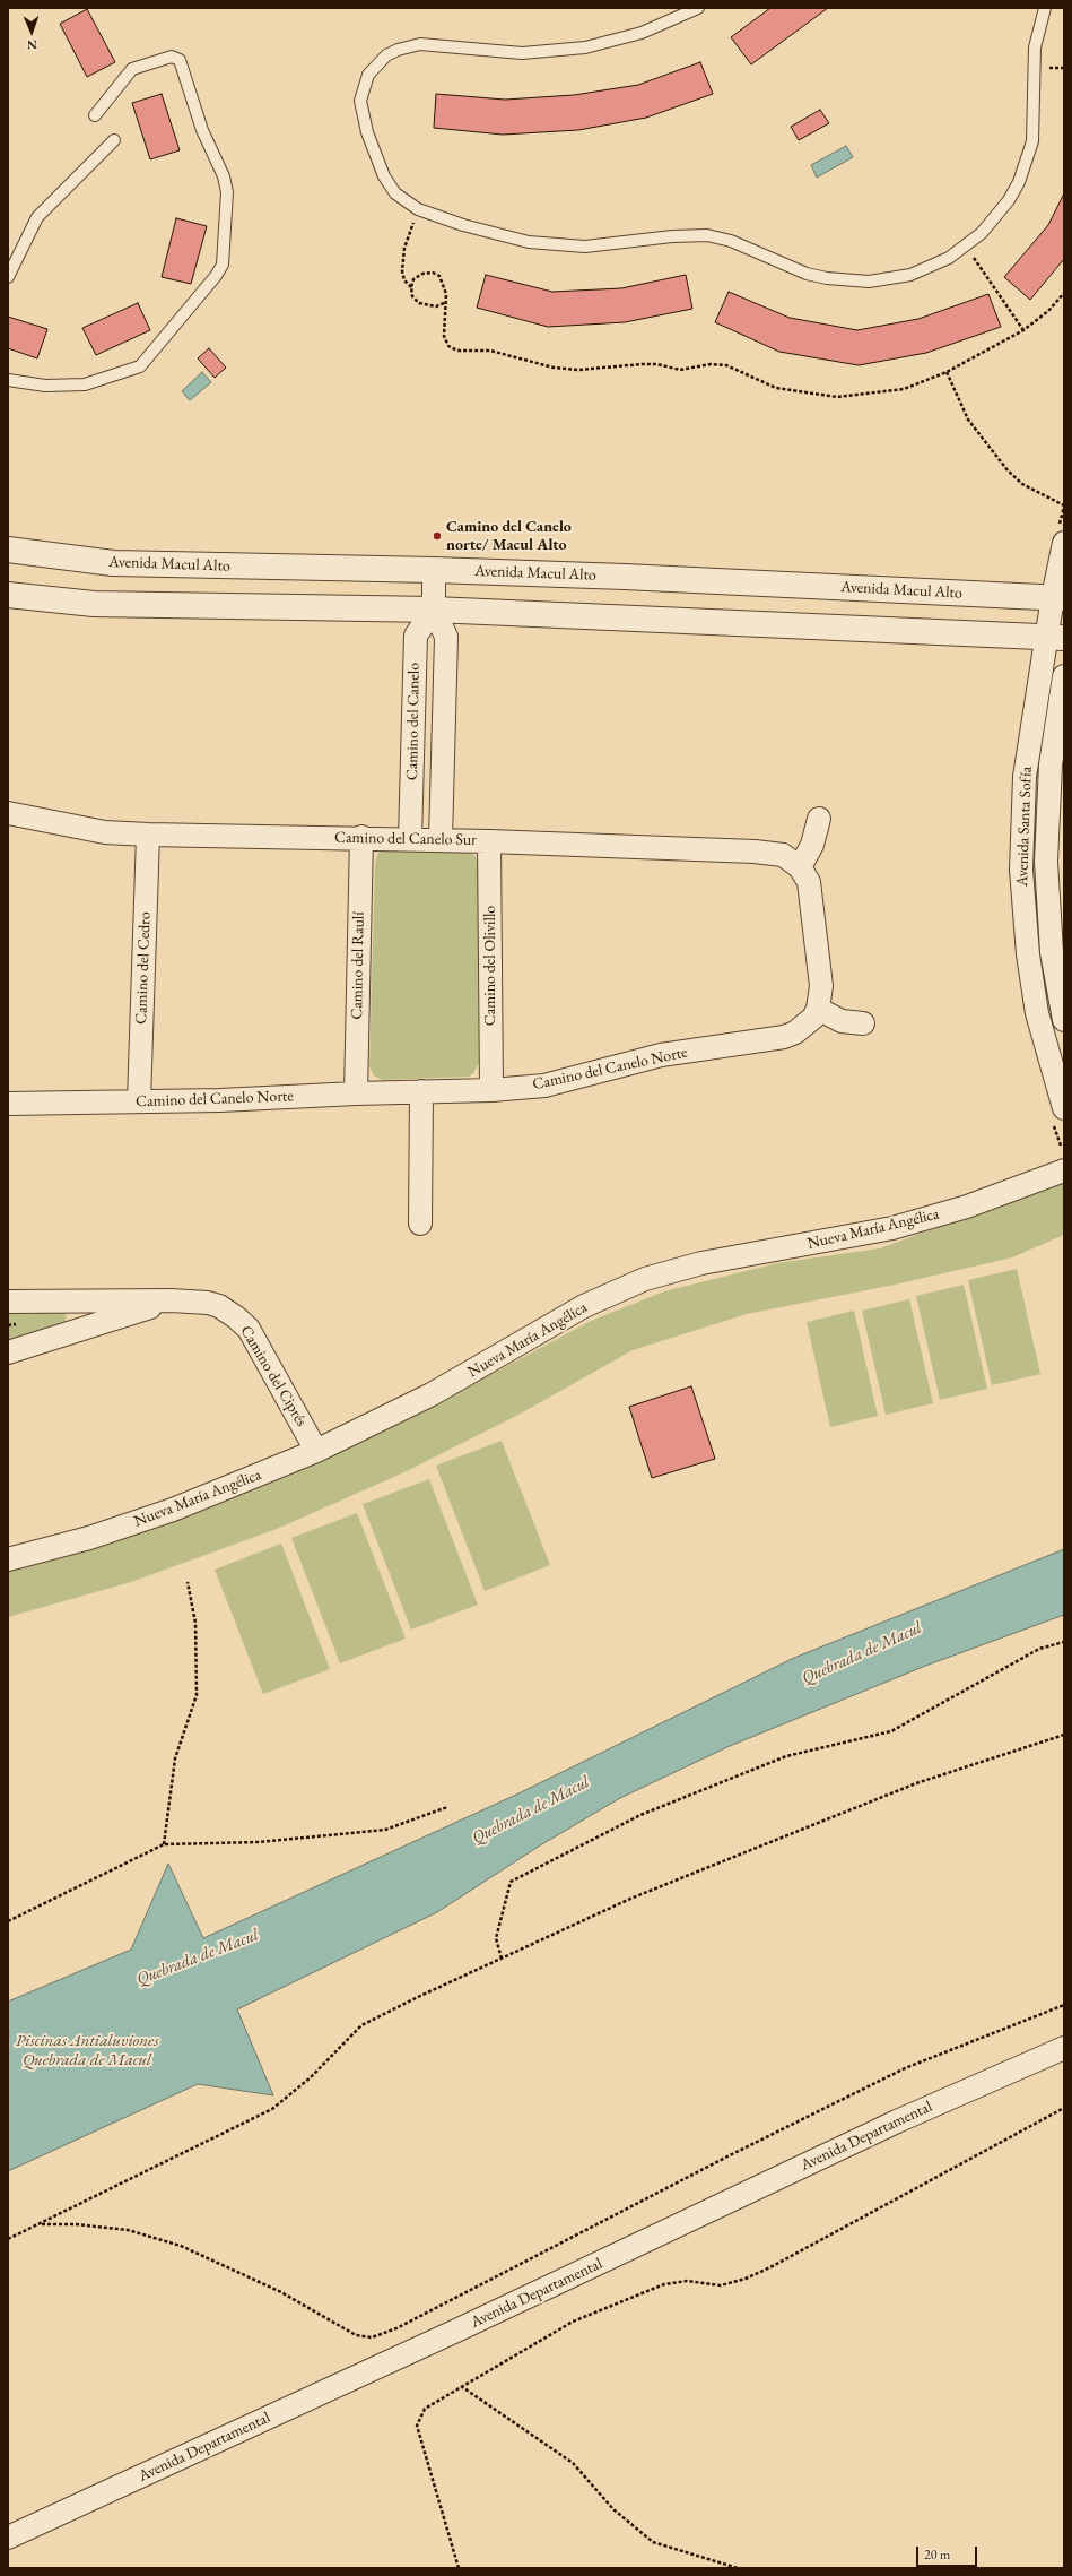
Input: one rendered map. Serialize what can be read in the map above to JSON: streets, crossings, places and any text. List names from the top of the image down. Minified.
{"streets":{"street":["Avenida Macul Alto","Camino del Canelo","Avenida Santa Sofía","Camino del Canelo Sur","Camino del Raulí","Camino del Olivillo","Camino del Cedro","Camino del Canelo Norte","Nueva María Angélica","Camino del Ciprés","Avenida Departamental"]},"crossings":[["Avenida Macul Alto","Camino del Canelo"],["Avenida Macul Alto","Avenida Santa Sofía"],["Camino del Canelo","Camino del Canelo Sur"],["Camino del Canelo Sur","Camino del Raulí"],["Camino del Canelo Sur","Camino del Olivillo"],["Camino del Canelo Sur","Camino del Cedro"],["Camino del Raulí","Camino del Canelo Norte"],["Camino del Olivillo","Camino del Canelo Norte"],["Camino del Cedro","Camino del Canelo Norte"],["Nueva María Angélica","Camino del Ciprés"]],"water":["Quebrada de Macul","Piscinas Antialuviones Quebrada de Macul"],"places":["Camino del Canelo norte/ Macul Alto"],"scale_bar":"20 m","north":"bottom"}
